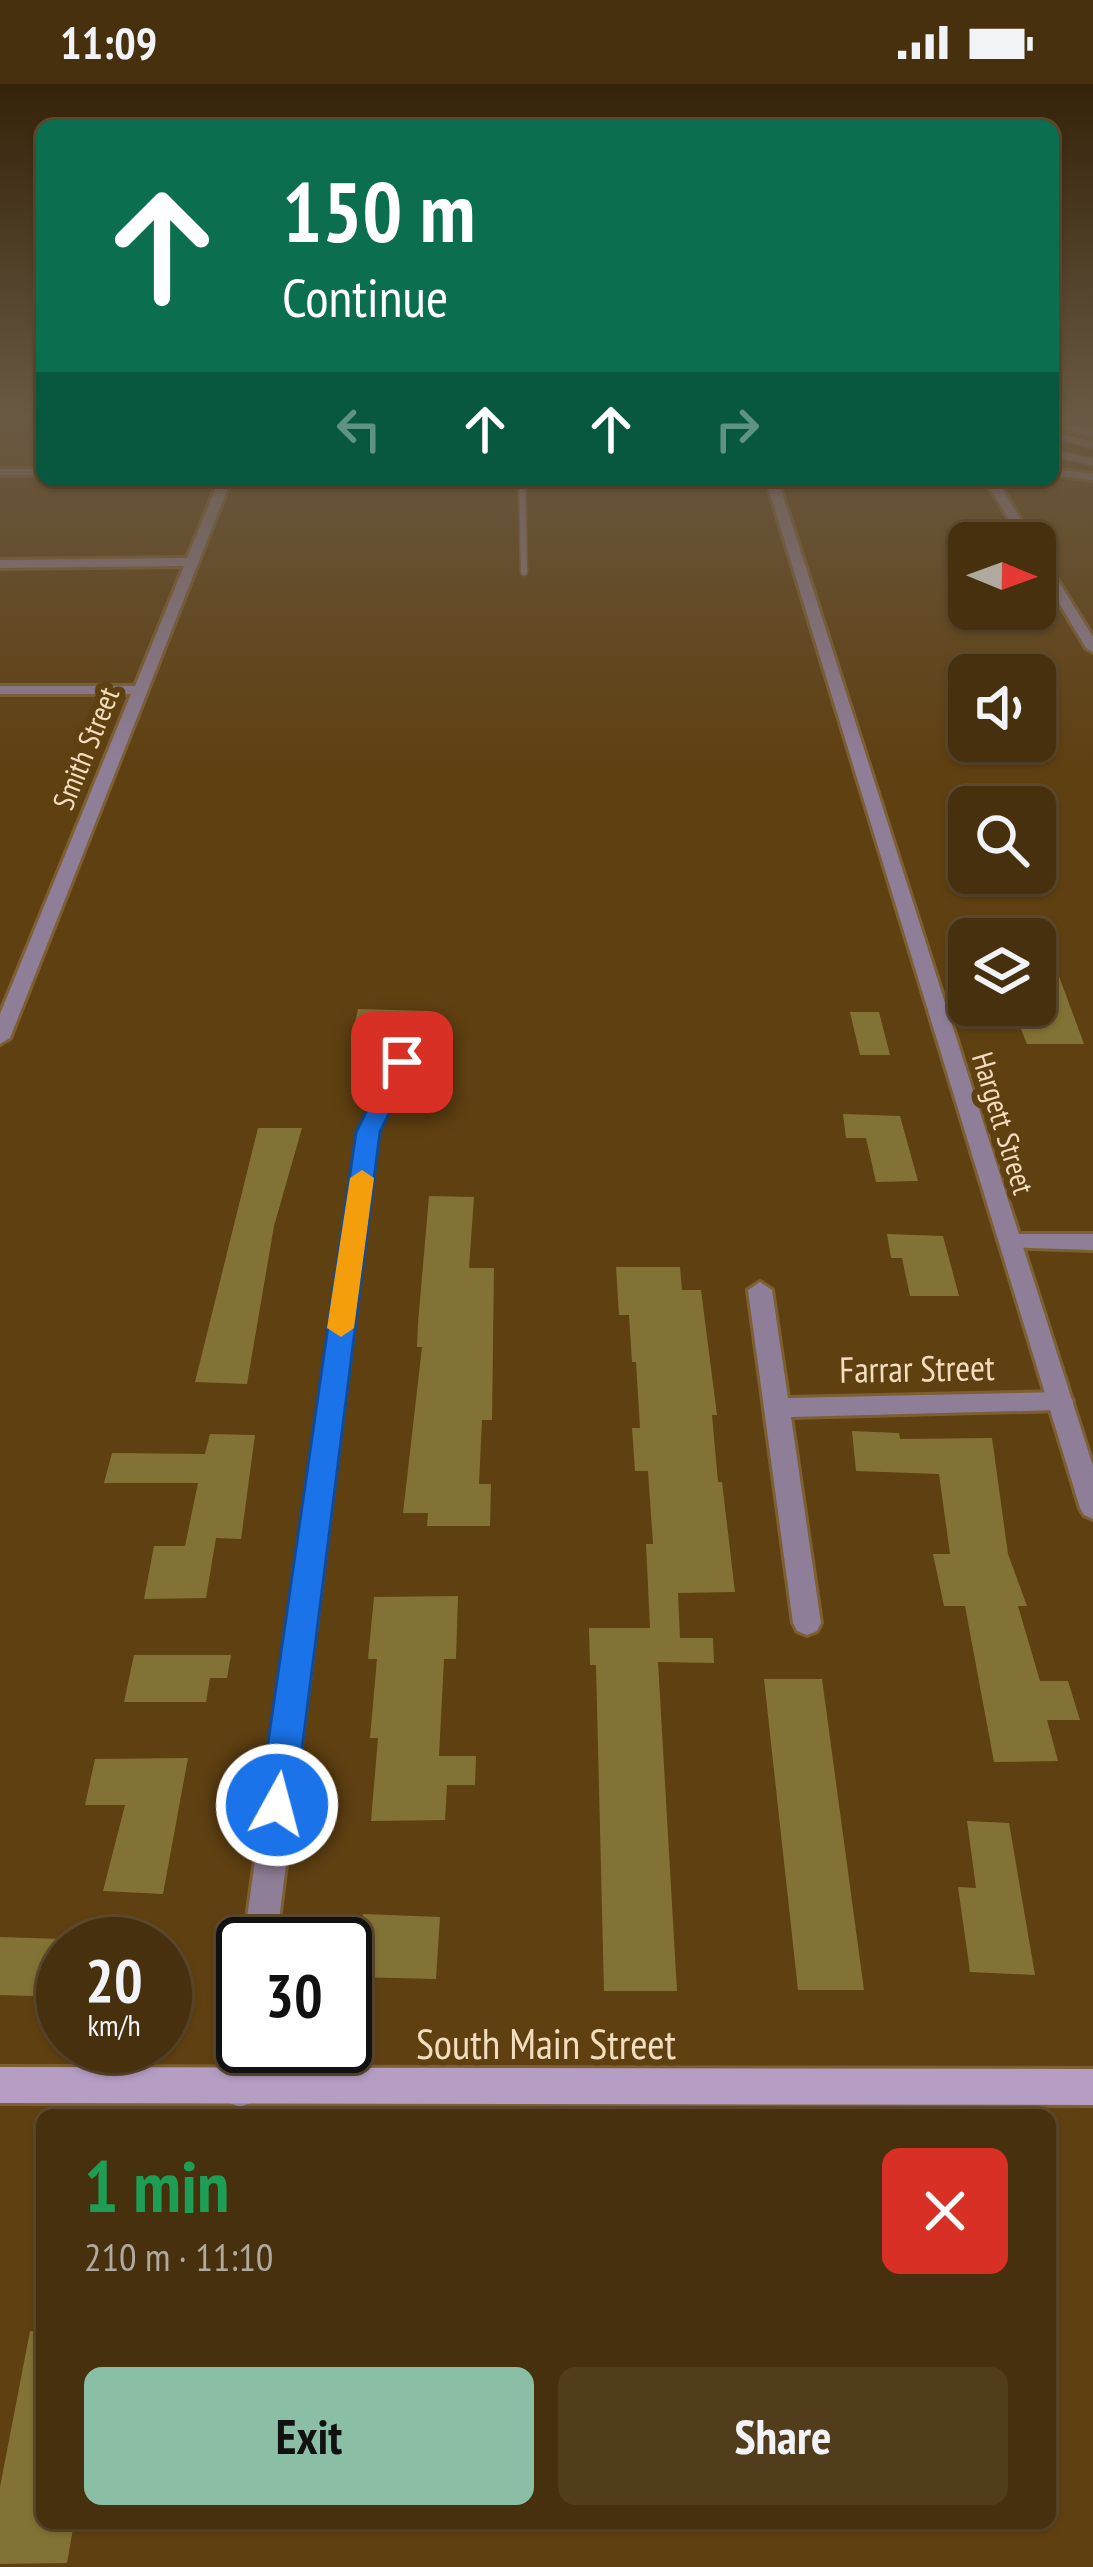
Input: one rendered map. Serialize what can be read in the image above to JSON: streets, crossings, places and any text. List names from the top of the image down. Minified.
{"streets":{"main road":["South Main Street"],"street":["Smith Street","Hargett Street","Farrar Street"]},"crossings":[["Hargett Street","Farrar Street"]],"north":"right","page":{"status":"11:09","turn":["150 m","Continue"],"speed":"20 km/h","limit":"30","heading":["1 min","210 m · 11:10"],"buttons":["Exit","Share"]}}
